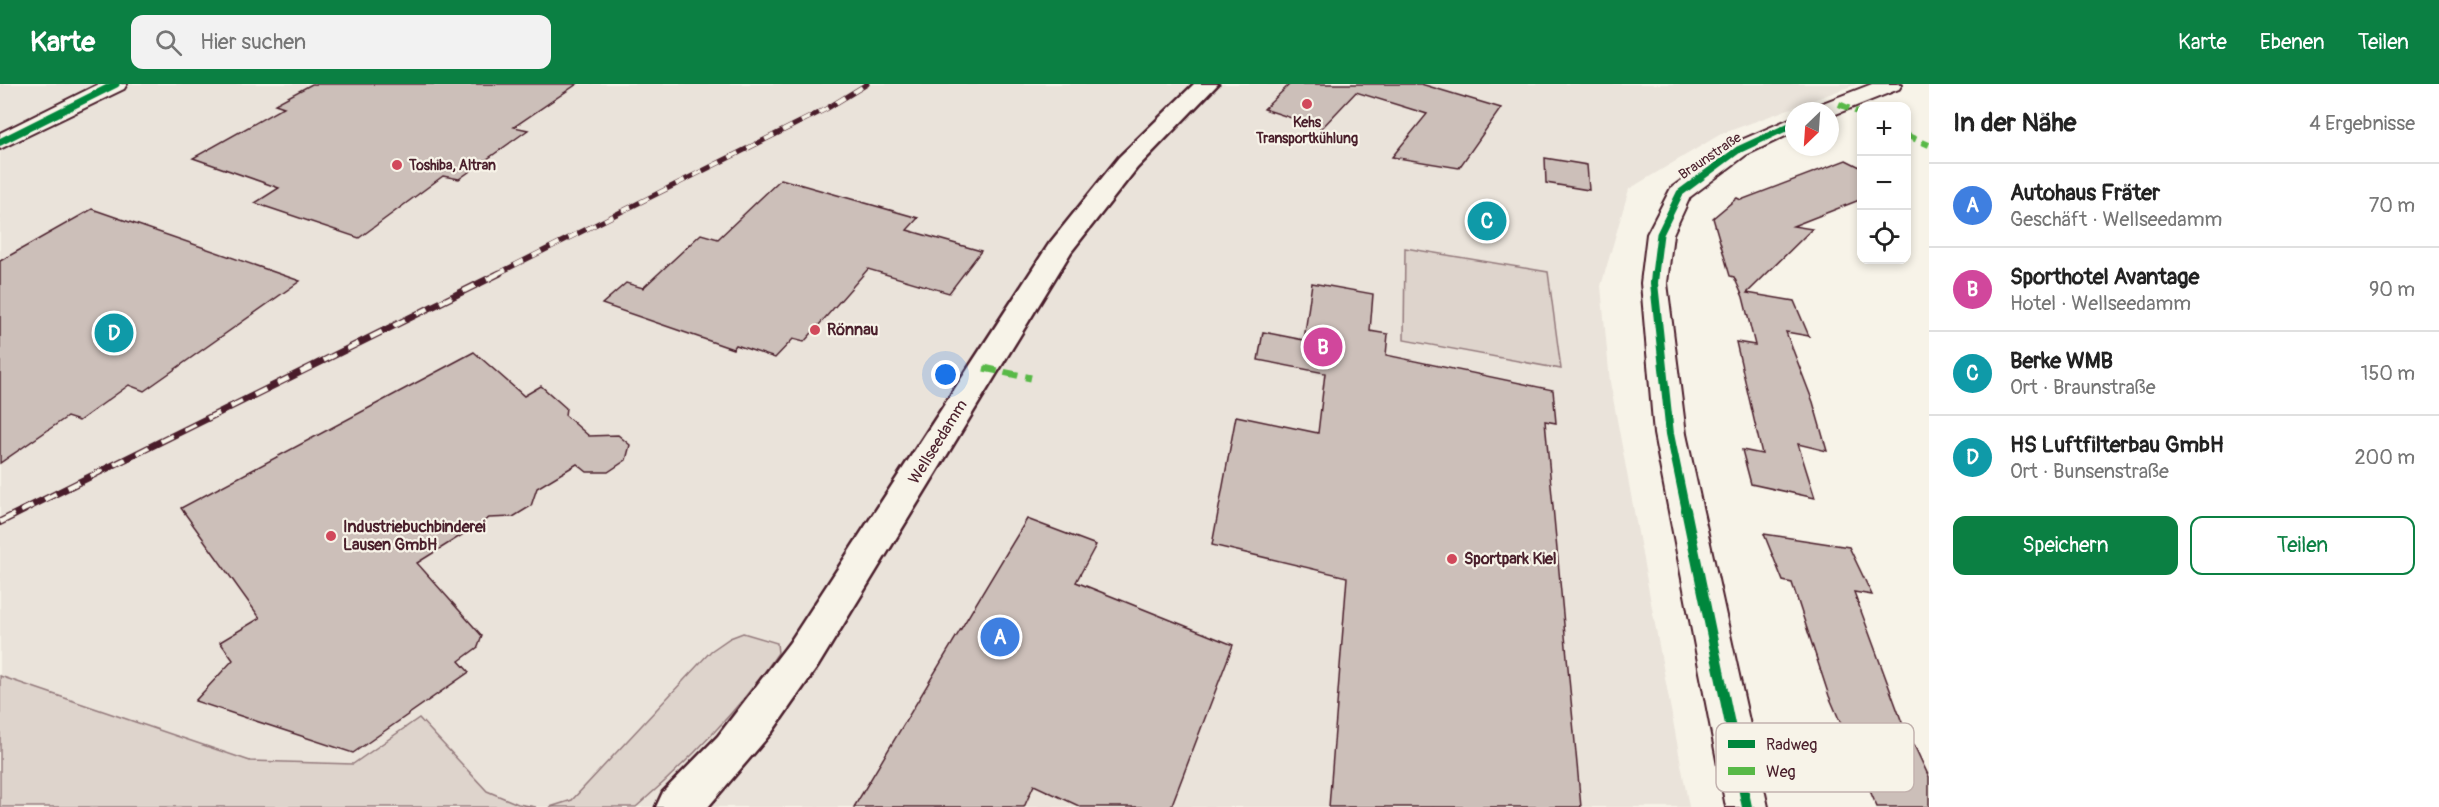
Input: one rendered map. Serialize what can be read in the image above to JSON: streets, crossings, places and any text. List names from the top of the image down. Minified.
{"streets":{"main road":["Wellseedamm"],"street":["Braunstraße"]},"places":["Kehs Transportkühlung","Toshiba, Altran","Rönnau","Industriebuchbinderei Lausen GmbH","Sportpark Kiel"],"legend":["Radweg","Weg"],"north":"bottom left","page":{"header":"Karte","search":"Hier suchen","nav":["Karte","Ebenen","Teilen"],"heading":["In der Nähe","4 Ergebnisse"],"map_buttons":["+","−"],"list":[{"mark":"A","name":"Autohaus Fräter","note":"Geschäft · Wellseedamm","value":"70 m"},{"mark":"B","name":"Sporthotel Avantage","note":"Hotel · Wellseedamm","value":"90 m"},{"mark":"C","name":"Berke WMB","note":"Ort · Braunstraße","value":"150 m"},{"mark":"D","name":"HS Luftfilterbau GmbH","note":"Ort · Bunsenstraße","value":"200 m"}],"pins":["C","D","B","A"],"buttons":["Speichern","Teilen"]}}
